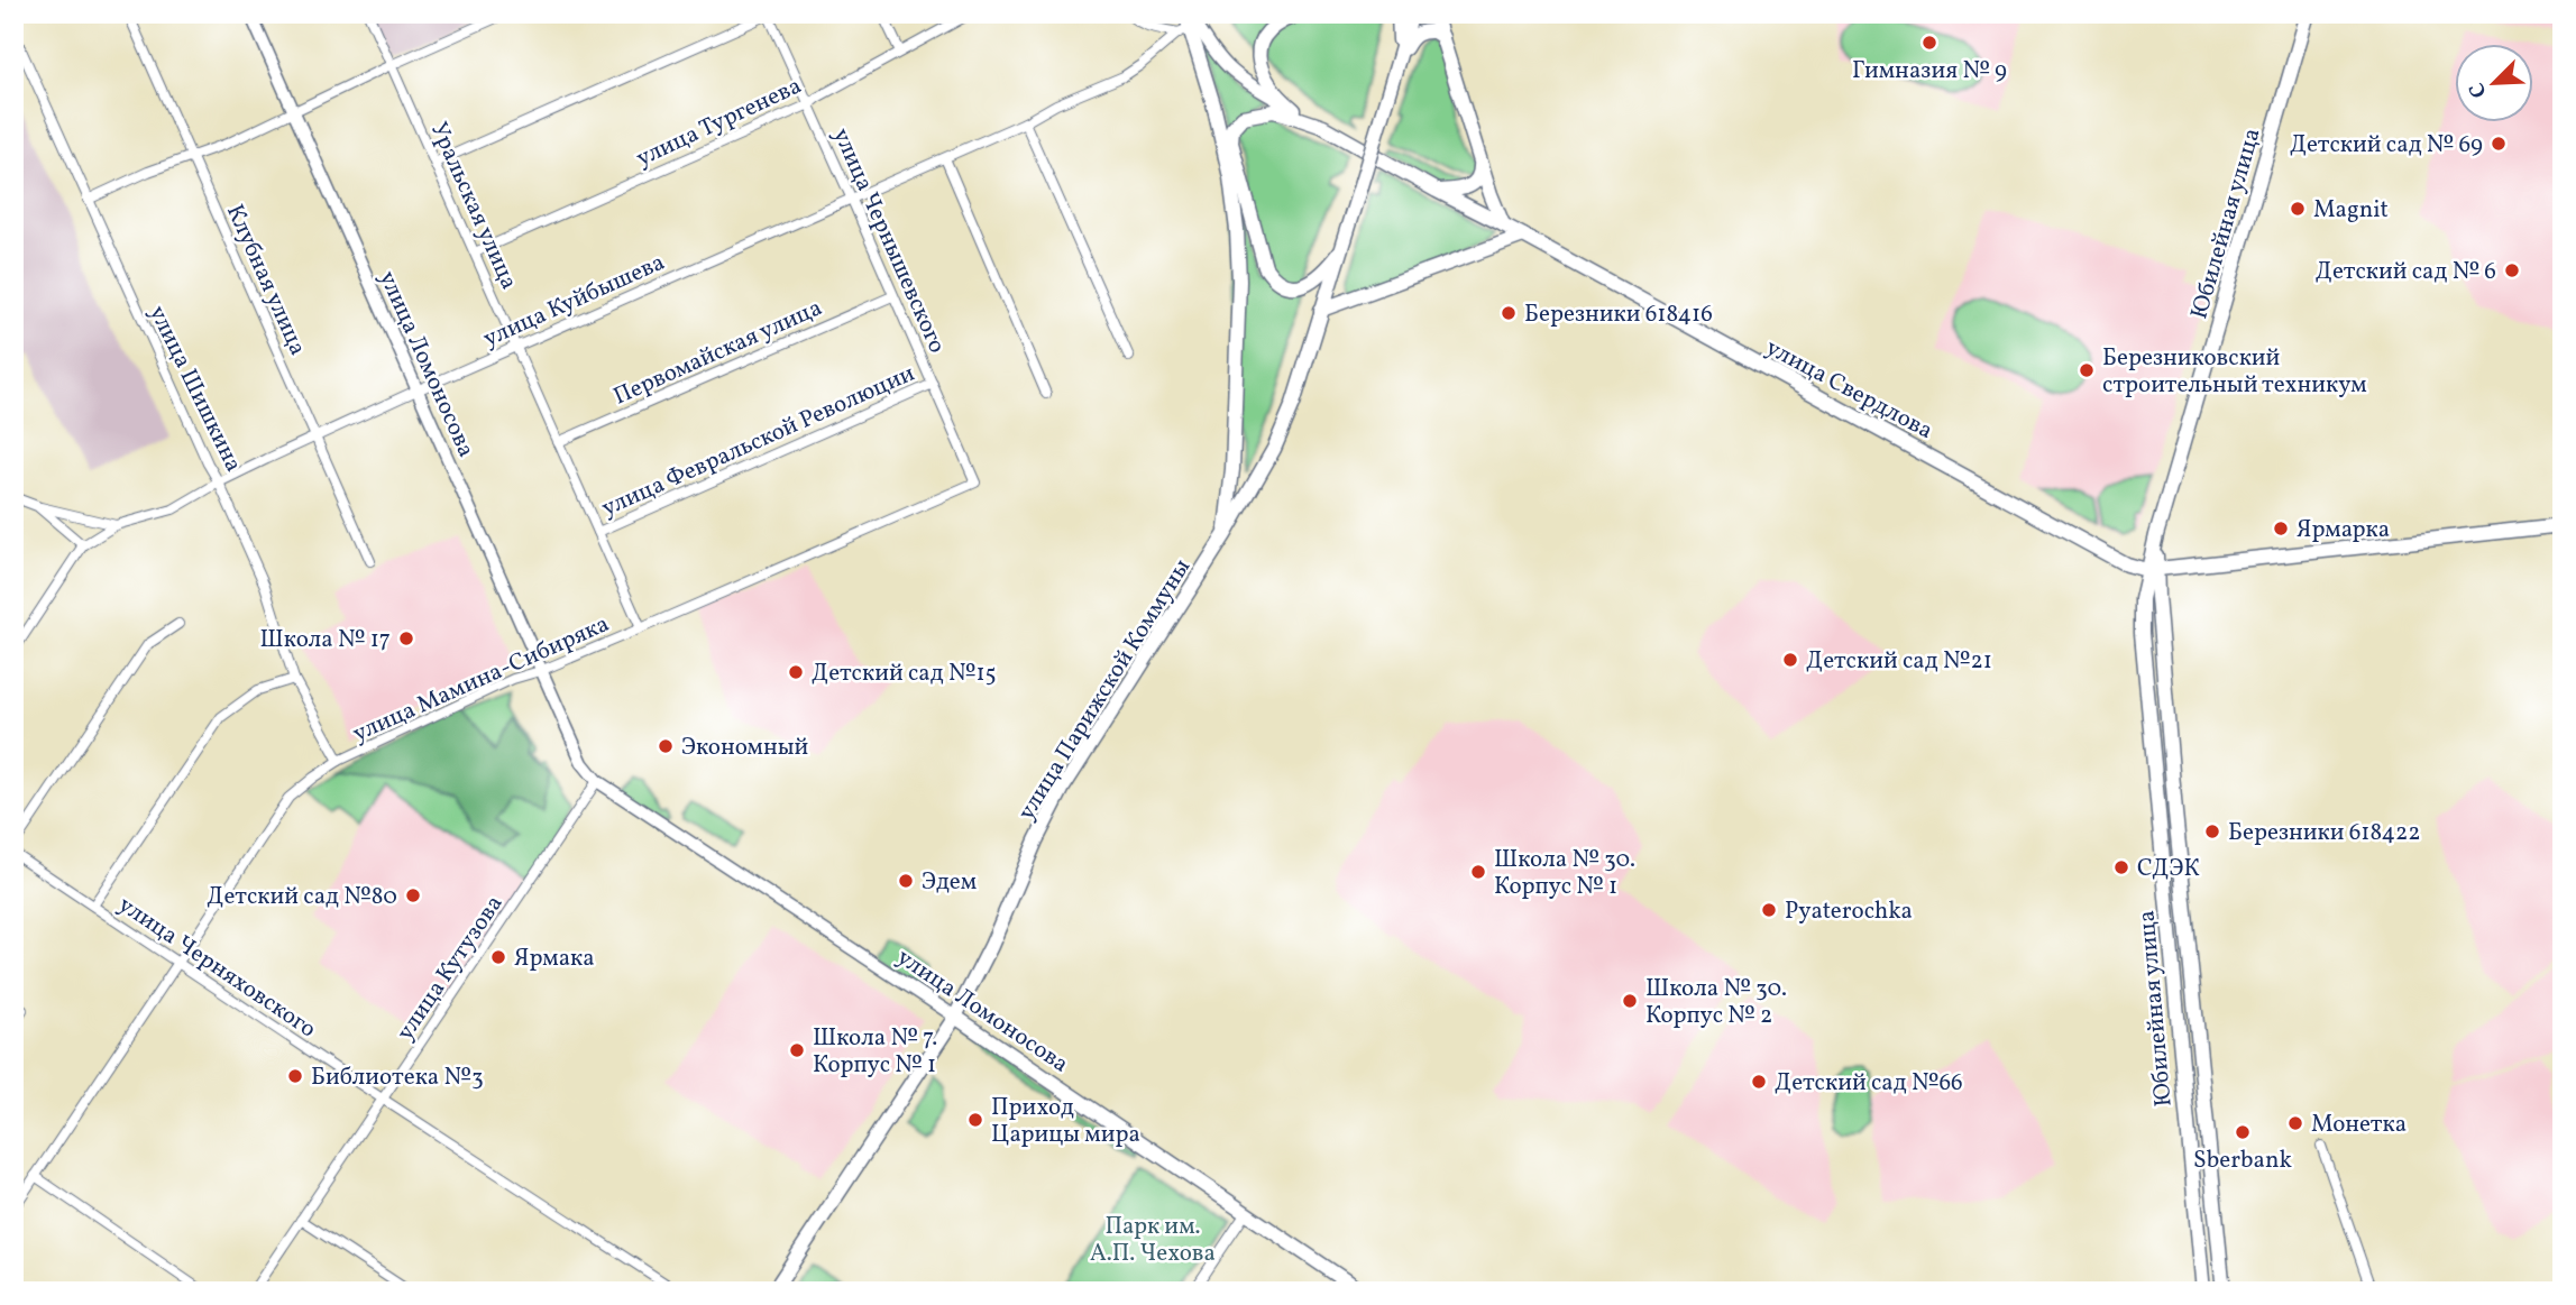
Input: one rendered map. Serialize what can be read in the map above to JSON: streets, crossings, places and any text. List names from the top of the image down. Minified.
{"streets":{"main road":["Юбилейная улица","улица Ломоносова","улица Свердлова","улица Парижской Коммуны"],"street":["улица Тургенева","Уральская улица","улица Чернышевского","Клубная улица","улица Куйбышева","Первомайская улица","улица Шишкина","улица Февральской Революции","улица Мамина-Сибиряка","улица Черняховского","улица Кутузова"]},"crossings":[["улица Тургенева","Уральская улица"],["улица Тургенева","улица Чернышевского"],["Уральская улица","улица Куйбышева"],["Уральская улица","Первомайская улица"],["Уральская улица","улица Февральской Революции"],["Уральская улица","улица Мамина-Сибиряка"],["Юбилейная улица","улица Свердлова"],["улица Чернышевского","улица Куйбышева"],["улица Чернышевского","Первомайская улица"],["улица Чернышевского","улица Февральской Революции"],["улица Чернышевского","улица Мамина-Сибиряка"],["Клубная улица","улица Куйбышева"],["улица Куйбышева","улица Ломоносова"],["улица Куйбышева","улица Шишкина"],["улица Куйбышева","улица Свердлова"],["улица Ломоносова","улица Мамина-Сибиряка"],["улица Ломоносова","улица Парижской Коммуны"],["улица Ломоносова","улица Кутузова"],["улица Шишкина","улица Мамина-Сибиряка"],["улица Мамина-Сибиряка","улица Черняховского"],["улица Черняховского","улица Кутузова"]],"parks":["Парк им. А.П. Чехова"],"places":["Гимназия № 9","Детский сад № 69","Magnit","Детский сад № 6","Березники 618416","Березниковский строительный техникум","Ярмарка","Школа № 17","Детский сад №21","Детский сад №15","Экономный","Березники 618422","СДЭК","Школа № 30. Корпус № 1","Эдем","Детский сад №80","Pyaterochka","Ярмака","Школа № 30. Корпус № 2","Школа № 7. Корпус № 1","Библиотека №3","Детский сад №66","Приход Царицы мира","Монетка","Sberbank"],"north":"bottom left"}
